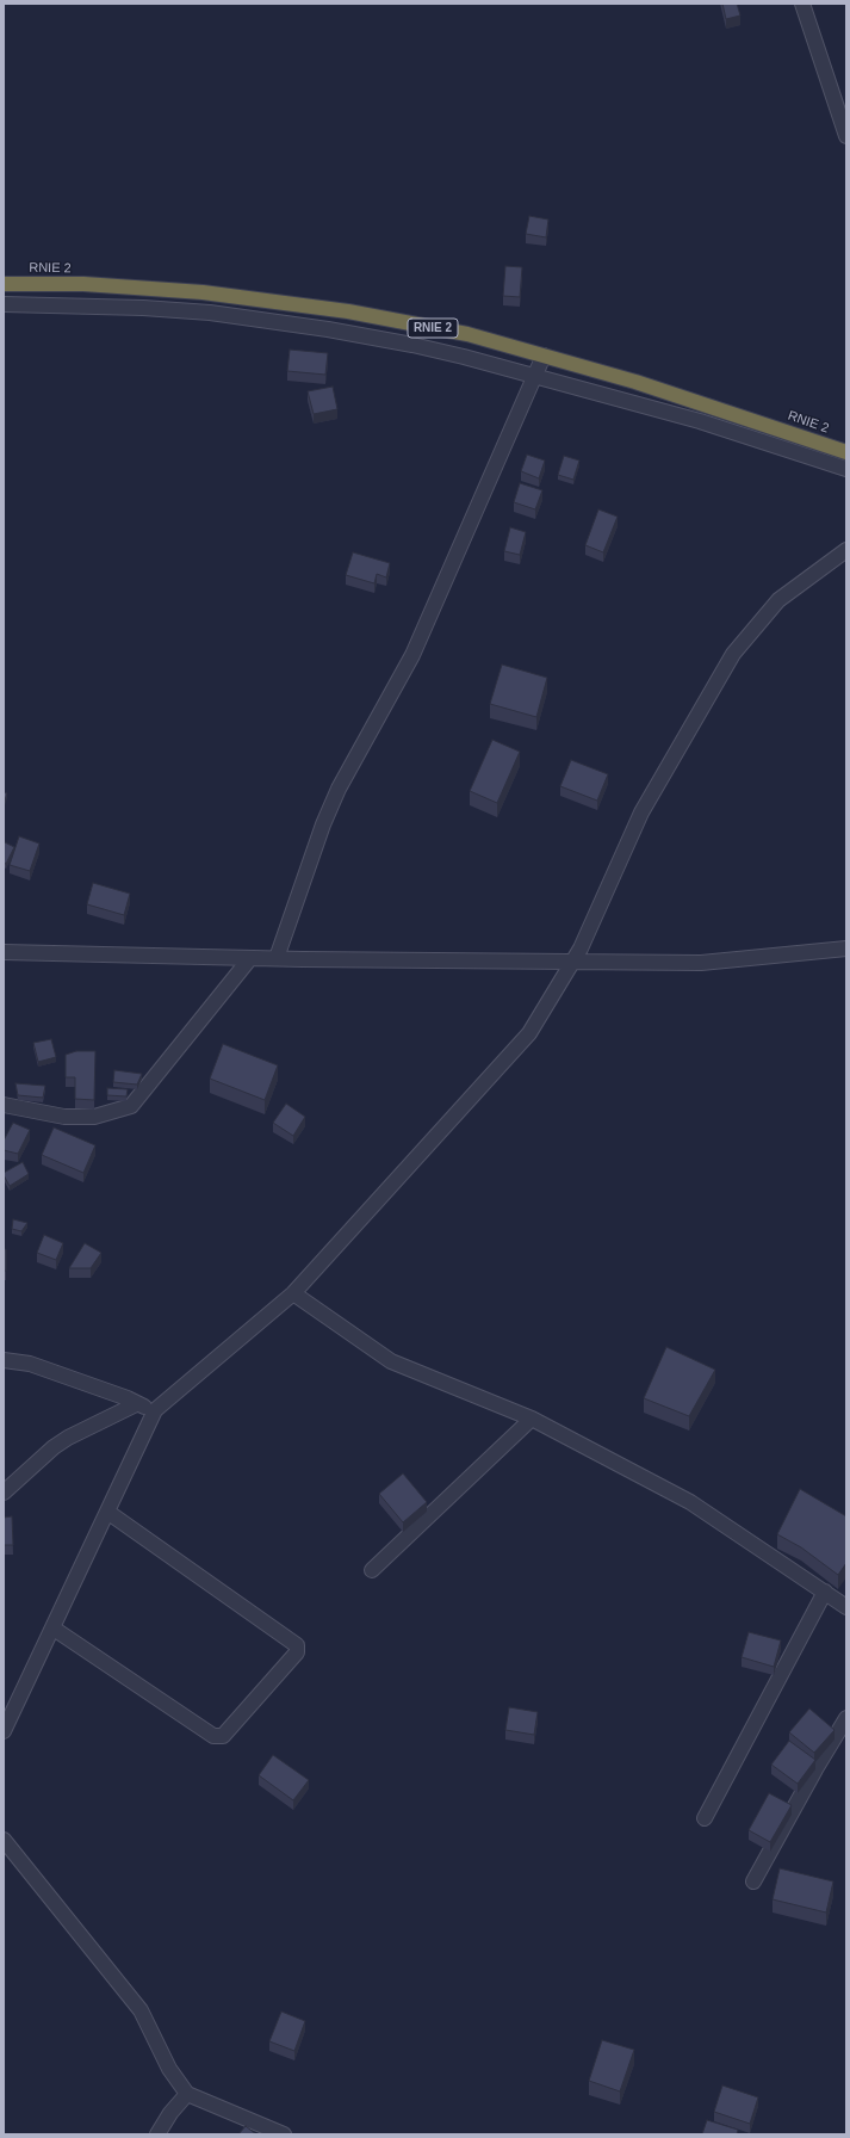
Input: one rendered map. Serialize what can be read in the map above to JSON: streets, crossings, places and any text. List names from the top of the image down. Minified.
{"streets":{"highway":["RNIE 2"]}}
